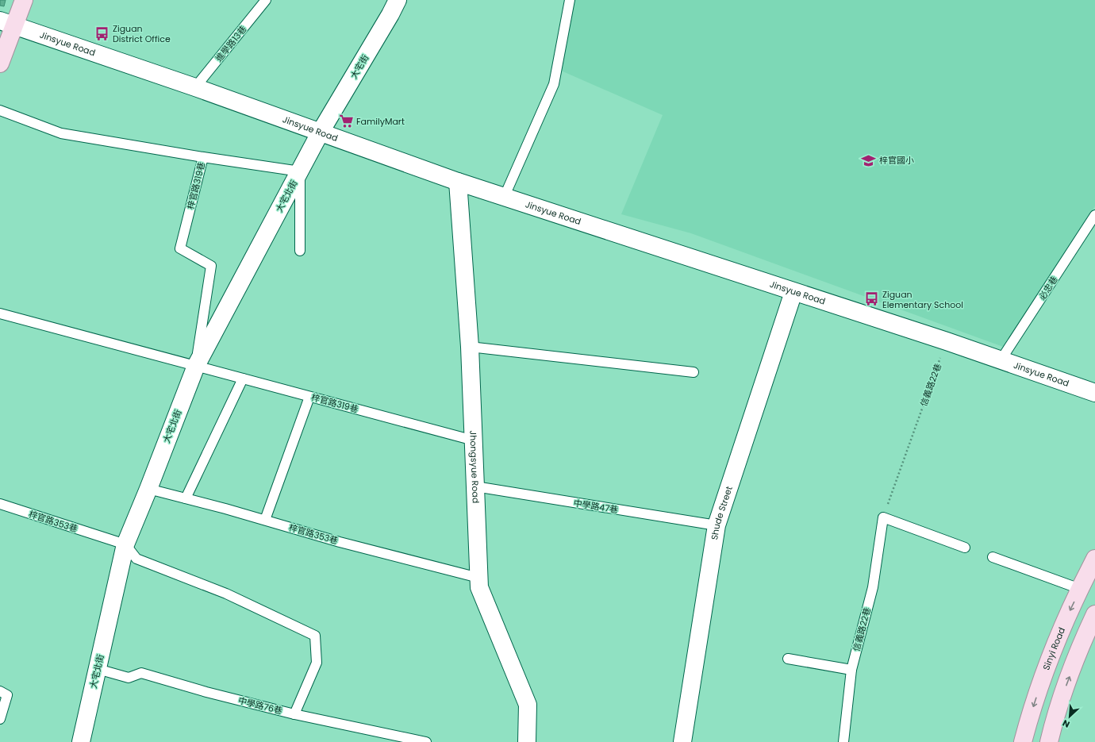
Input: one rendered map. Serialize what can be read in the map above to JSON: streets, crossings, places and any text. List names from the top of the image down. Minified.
{"streets":{"main road":["Sinyi Road"],"street":["Jinsyue Road","大宅街","大宅北街","Jhongsyue Road","Shude Street"],"lane":["進學路13巷","梓官路319巷","必忠巷","信義路22巷","中學路47巷","梓官路353巷","中學路76巷"]},"crossings":[["Jinsyue Road","進學路13巷"],["Jinsyue Road","大宅街"],["Jinsyue Road","大宅北街"],["Jinsyue Road","必忠巷"],["Jinsyue Road","信義路22巷"],["Jinsyue Road","Jhongsyue Road"],["Jinsyue Road","Shude Street"],["大宅街","大宅北街"],["梓官路319巷","大宅北街"],["梓官路319巷","Jhongsyue Road"],["大宅北街","梓官路353巷"],["大宅北街","中學路76巷"],["Jhongsyue Road","中學路47巷"],["Jhongsyue Road","梓官路353巷"],["中學路47巷","Shude Street"]],"places":{"bus stop":["Ziguan District Office","Ziguan Elementary School"],"supermarket":["FamilyMart"],"school or university":["梓官國小"]},"north":"bottom left"}
